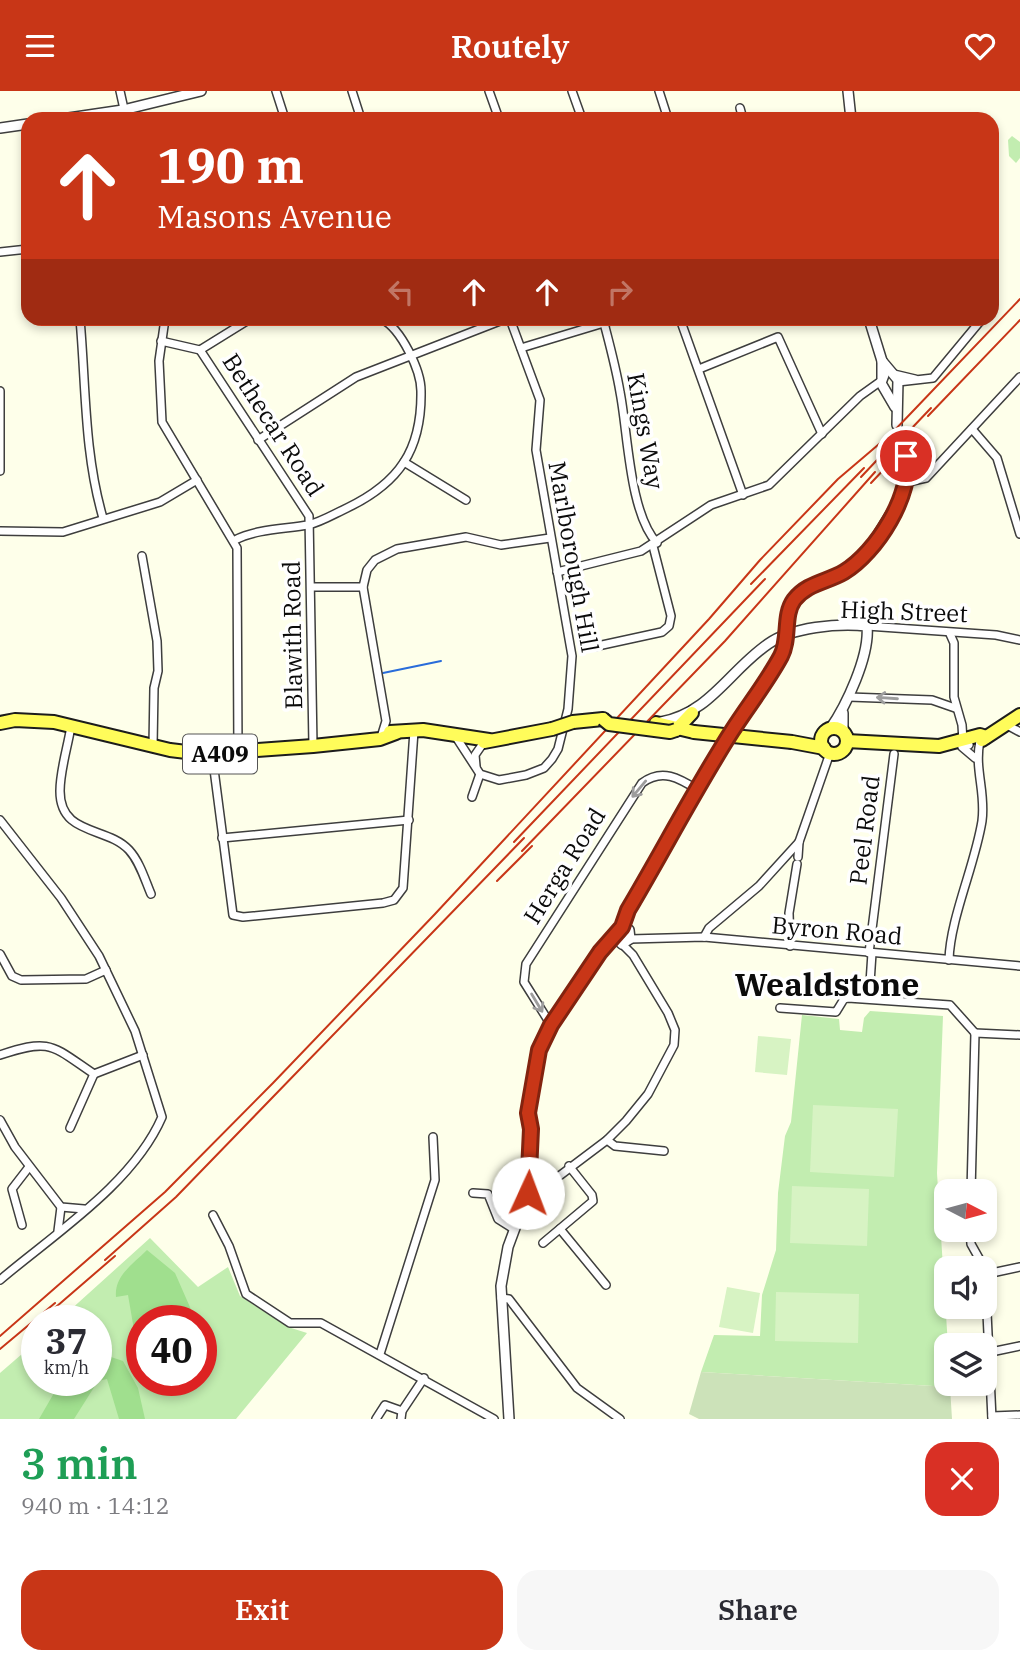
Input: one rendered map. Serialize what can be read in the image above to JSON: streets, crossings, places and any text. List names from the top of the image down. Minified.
{"streets":{"main road":["A409"],"street":["Bethecar Road","Kings Way","Marlborough Hill","High Street","Blawith Road","Peel Road","Herga Road","Byron Road"]},"crossings":[["Bethecar Road","Blawith Road"],["Blawith Road","A409"],["Peel Road","Byron Road"]],"districts":["Wealdstone"],"north":"right","page":{"header":"Routely","turn":["190 m","Masons Avenue"],"speed":"37 km/h","limit":"40","heading":["3 min","940 m · 14:12"],"buttons":["Exit","Share"]}}
